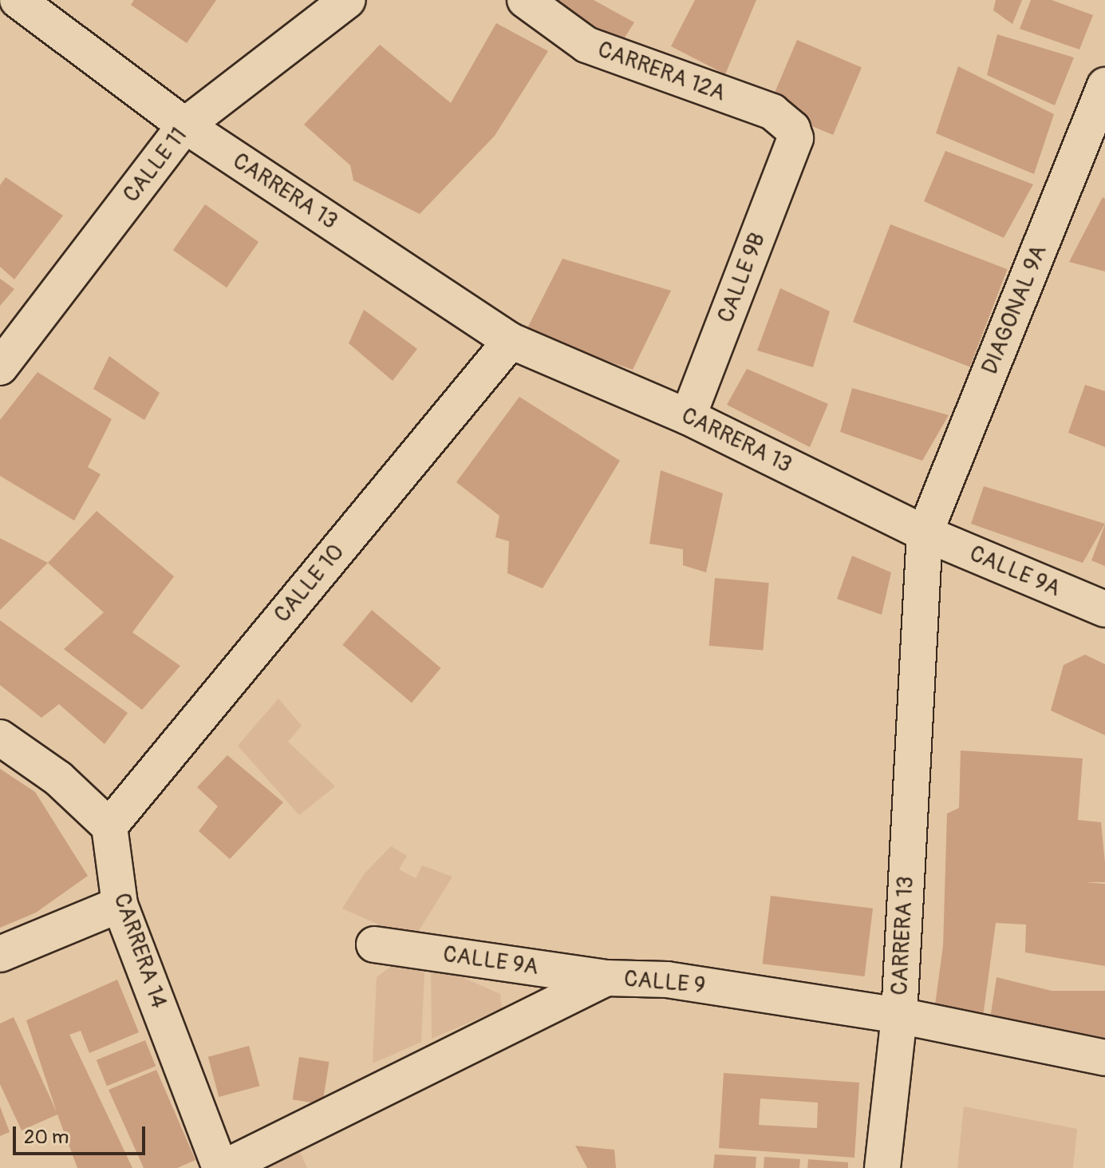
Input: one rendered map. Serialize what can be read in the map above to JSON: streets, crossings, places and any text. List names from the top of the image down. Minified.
{"streets":{"street":["CARRERA 12A","CALLE 11","CARRERA 13","CALLE 9B","DIAGONAL 9A","CALLE 9A","CALLE 10","CARRERA 14","CALLE 9"]},"crossings":[["CARRERA 12A","CALLE 9B"],["CALLE 11","CARRERA 13"],["CARRERA 13","CALLE 9B"],["CARRERA 13","DIAGONAL 9A"],["CARRERA 13","CALLE 9A"],["CARRERA 13","CALLE 10"],["CARRERA 13","CALLE 9"],["DIAGONAL 9A","CALLE 9A"],["CALLE 9A","CALLE 9"],["CALLE 10","CARRERA 14"],["CARRERA 14","CALLE 9"]],"scale_bar":"20 m"}
